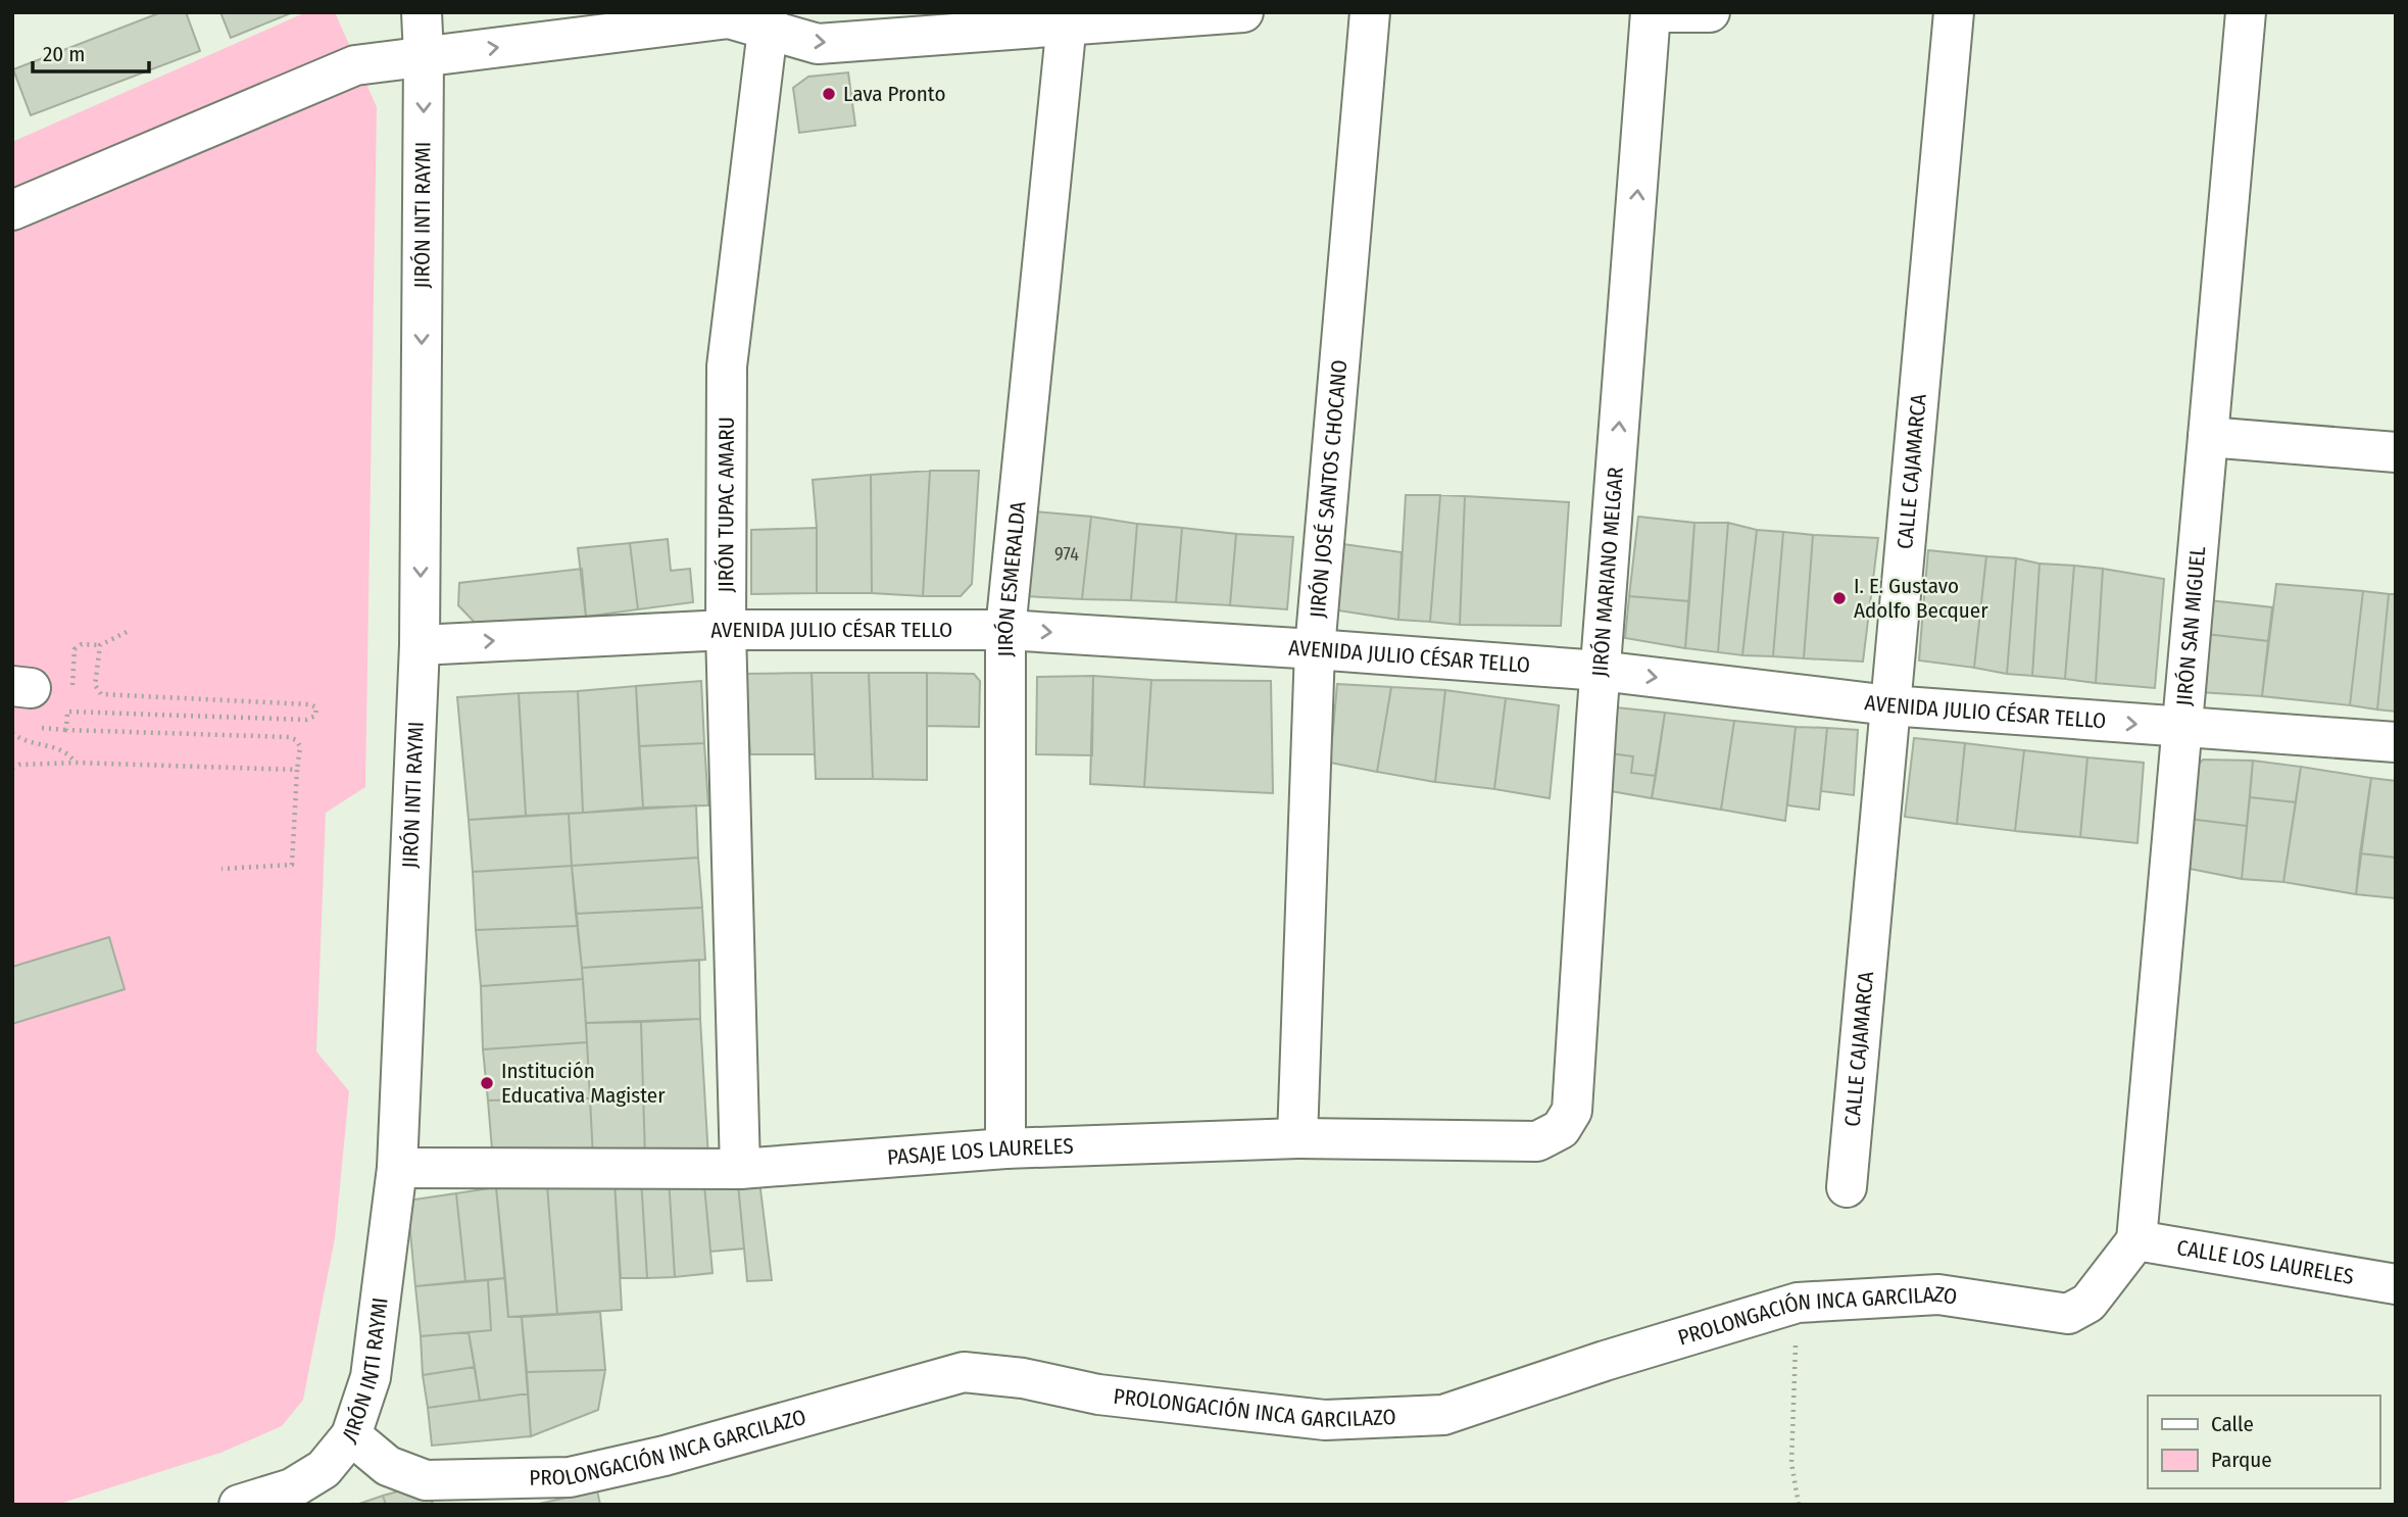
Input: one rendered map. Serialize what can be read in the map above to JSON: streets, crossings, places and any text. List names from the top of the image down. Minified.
{"streets":{"street":["JIRÓN INTI RAYMI","CALLE CAJAMARCA","JIRÓN JOSÉ SANTOS CHOCANO","JIRÓN TUPAC AMARU","JIRÓN MARIANO MELGAR","JIRÓN ESMERALDA","JIRÓN SAN MIGUEL","AVENIDA JULIO CÉSAR TELLO","PASAJE LOS LAURELES","CALLE LOS LAURELES","PROLONGACIÓN INCA GARCILAZO"]},"crossings":[["JIRÓN INTI RAYMI","AVENIDA JULIO CÉSAR TELLO"],["JIRÓN INTI RAYMI","PASAJE LOS LAURELES"],["JIRÓN INTI RAYMI","PROLONGACIÓN INCA GARCILAZO"],["CALLE CAJAMARCA","AVENIDA JULIO CÉSAR TELLO"],["JIRÓN JOSÉ SANTOS CHOCANO","AVENIDA JULIO CÉSAR TELLO"],["JIRÓN JOSÉ SANTOS CHOCANO","PASAJE LOS LAURELES"],["JIRÓN TUPAC AMARU","AVENIDA JULIO CÉSAR TELLO"],["JIRÓN TUPAC AMARU","PASAJE LOS LAURELES"],["JIRÓN MARIANO MELGAR","AVENIDA JULIO CÉSAR TELLO"],["JIRÓN MARIANO MELGAR","PASAJE LOS LAURELES"],["JIRÓN ESMERALDA","AVENIDA JULIO CÉSAR TELLO"],["JIRÓN ESMERALDA","PASAJE LOS LAURELES"],["JIRÓN SAN MIGUEL","AVENIDA JULIO CÉSAR TELLO"],["JIRÓN SAN MIGUEL","CALLE LOS LAURELES"],["JIRÓN SAN MIGUEL","PROLONGACIÓN INCA GARCILAZO"],["CALLE LOS LAURELES","PROLONGACIÓN INCA GARCILAZO"]],"one_way":["JIRÓN INTI RAYMI","JIRÓN MARIANO MELGAR","AVENIDA JULIO CÉSAR TELLO"],"places":["Lava Pronto","I. E. Gustavo Adolfo Becquer","Institución Educativa Magister"],"house_numbers":["974"],"legend":["Calle","Parque"],"scale_bar":"20 m"}
